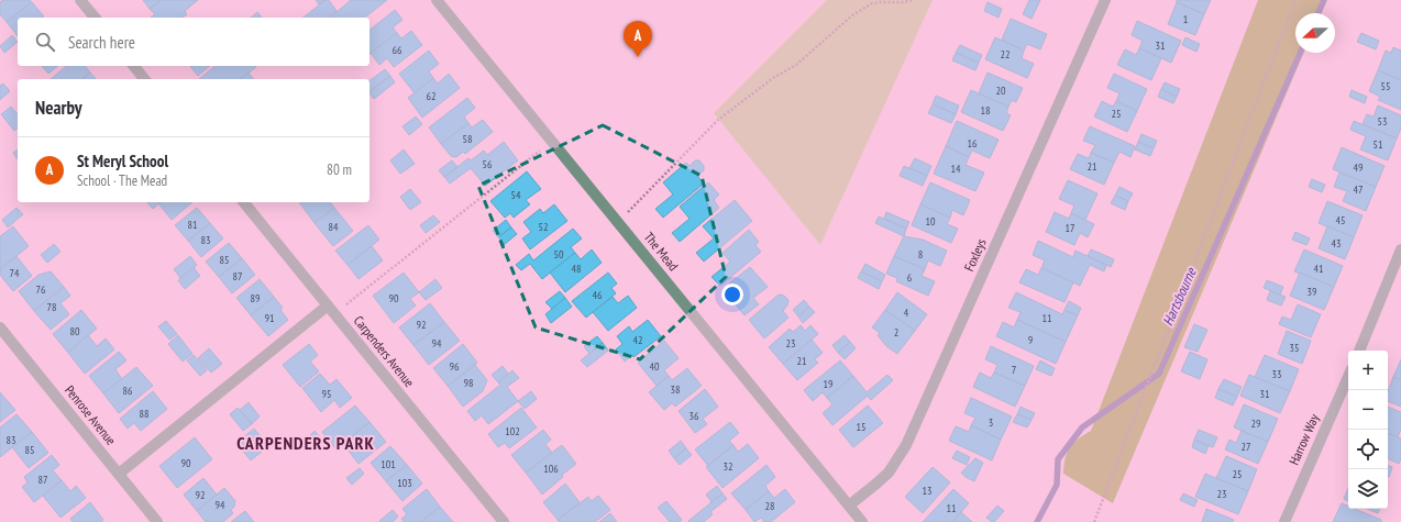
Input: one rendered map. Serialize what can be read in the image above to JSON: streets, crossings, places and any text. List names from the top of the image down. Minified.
{"streets":{"street":["The Mead","Foxleys","Carpenders Avenue","Penrose Avenue","Harrow Way"]},"crossings":[["The Mead","Foxleys"]],"districts":["CARPENDERS PARK"],"water":["Hartsbourne"],"house_numbers":["1","31","66","22","55","20","62","18","25","53","58","16","51","56","21","49","14","47","54","45","10","81","84","52","17","83","43","50","8","85","48","41","74","87","6","76","39","46","89","90","78","4","91","11","92","80","2","42","9","94","23","35","21","96","40","7","33","98","19","38","86","95","31","88","36","3","29","15","102","83","27","85","90","101","32","106","25","87","103","13","23","92","94","28","11"],"north":"left","page":{"search":"Search here","pins":"A","heading":"Nearby","list":[{"mark":"A","name":"St Meryl School","note":"School · The Mead","value":"80 m"}],"map_buttons":["+","−"]}}
